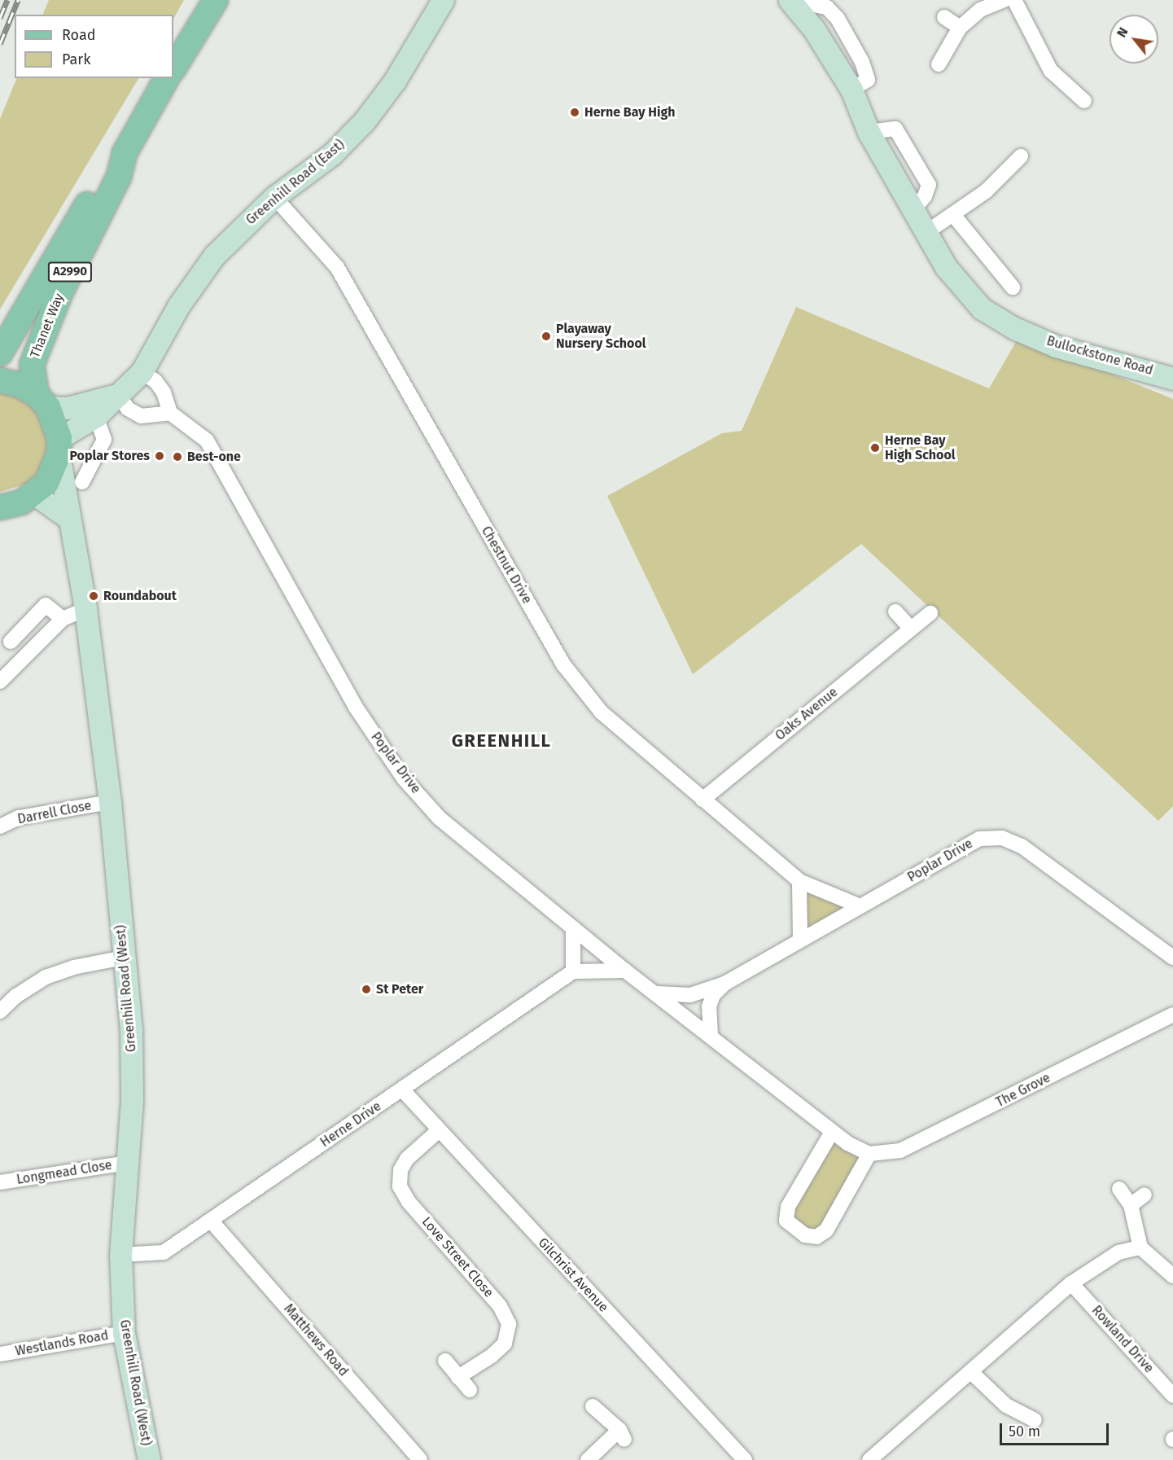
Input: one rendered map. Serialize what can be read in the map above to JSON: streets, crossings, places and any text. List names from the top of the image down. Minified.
{"streets":{"main road":["A2990","Thanet Way"],"street":["Greenhill Road (East)","Bullockstone Road","Chestnut Drive","Oaks Avenue","Poplar Drive","Darrell Close","Greenhill Road (West)","The Grove","Herne Drive","Longmead Close","Love Street Close","Gilchrist Avenue","Rowland Drive","Matthews Road","Westlands Road"]},"crossings":[["Greenhill Road (East)","A2990"],["Greenhill Road (East)","Chestnut Drive"],["Greenhill Road (East)","Greenhill Road (West)"],["A2990","Thanet Way"],["A2990","Greenhill Road (West)"],["Chestnut Drive","Oaks Avenue"],["Chestnut Drive","Poplar Drive"],["Darrell Close","Greenhill Road (West)"],["Greenhill Road (West)","Herne Drive"],["Greenhill Road (West)","Longmead Close"],["Greenhill Road (West)","Westlands Road"],["Herne Drive","Gilchrist Avenue"],["Herne Drive","Matthews Road"],["Love Street Close","Gilchrist Avenue"]],"districts":["GREENHILL"],"places":["Herne Bay High","Playaway Nursery School","Herne Bay High School","Poplar Stores","Best-one","Roundabout","St Peter"],"legend":["Road","Park"],"scale_bar":"50 m","north":"top left"}
